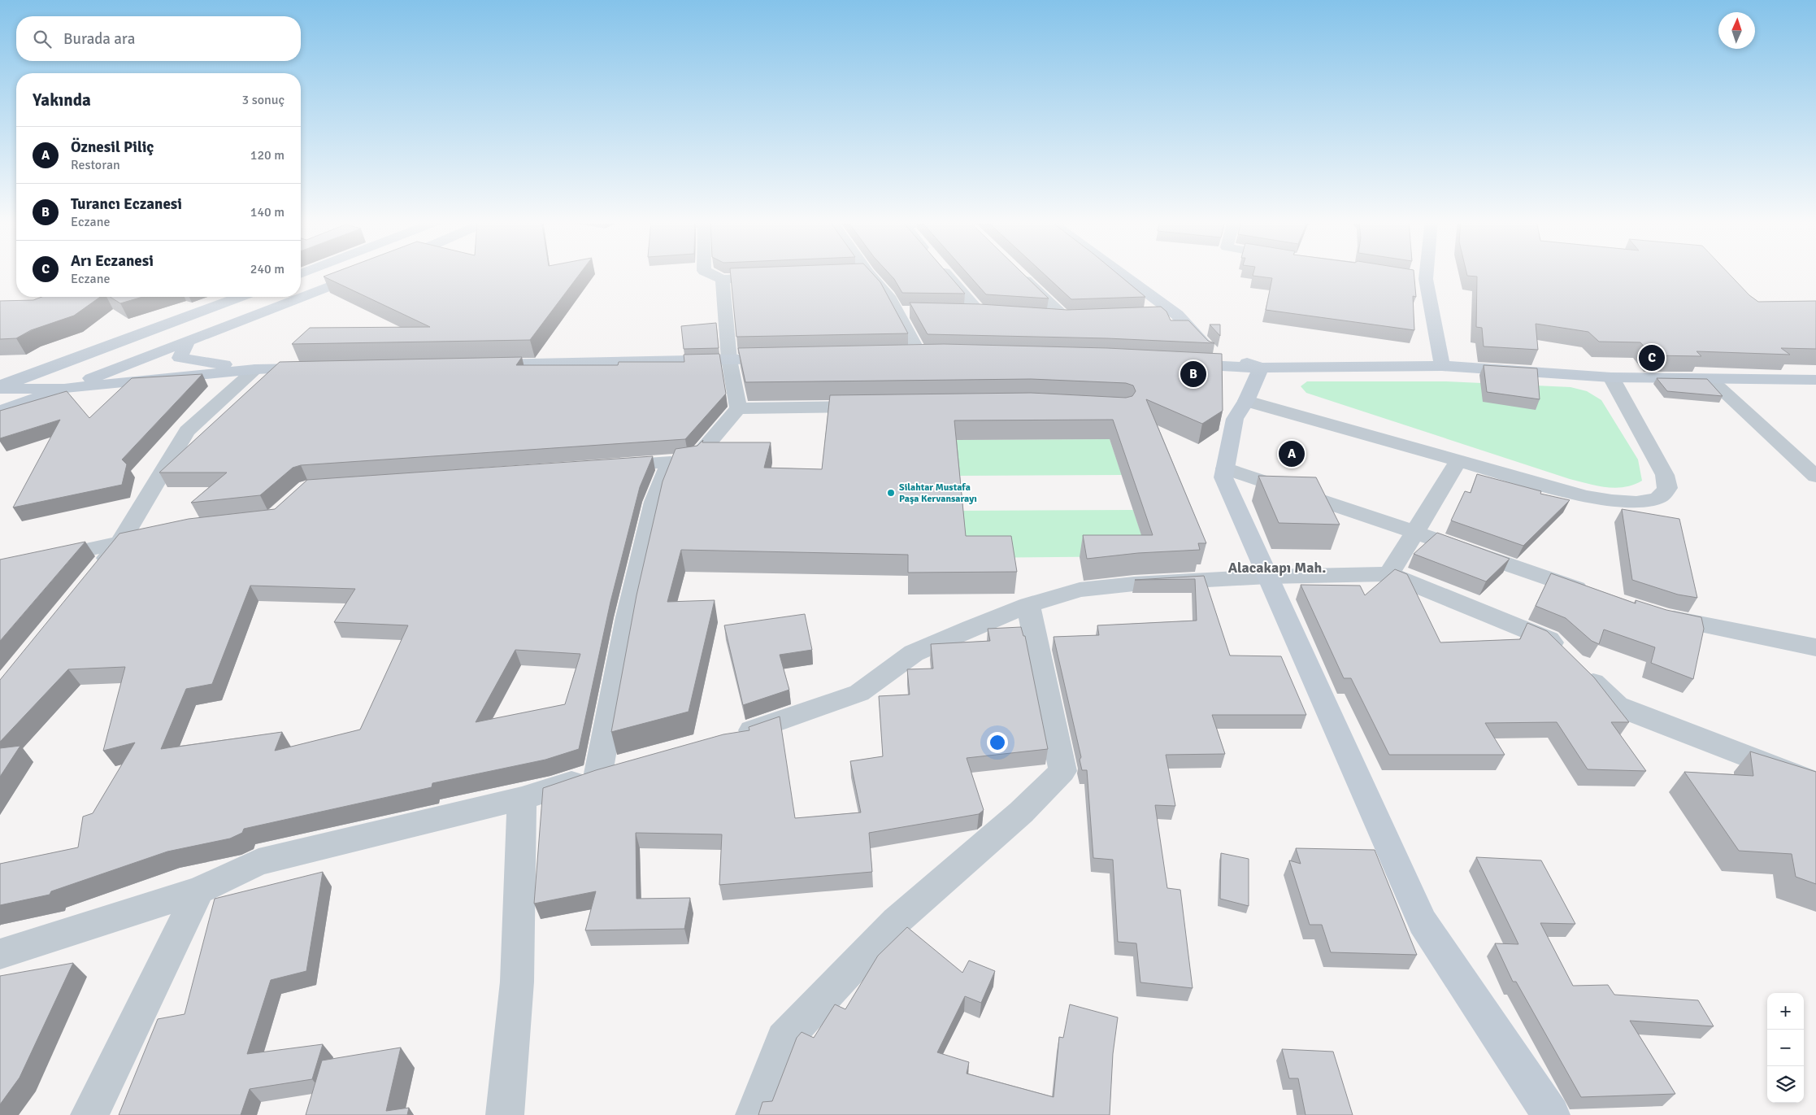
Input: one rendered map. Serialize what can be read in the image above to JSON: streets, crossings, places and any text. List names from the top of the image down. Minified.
{"districts":["Alacakapı Mah."],"places":["Silahtar Mustafa Paşa Kervansarayı"],"north":"top","page":{"search":"Burada ara","heading":["Yakında","3 sonuç"],"list":[{"mark":"A","name":"Öznesil Piliç","note":"Restoran","value":"120 m"},{"mark":"B","name":"Turancı Eczanesi","note":"Eczane","value":"140 m"},{"mark":"C","name":"Arı Eczanesi","note":"Eczane","value":"240 m"}],"pins":["C","B","A"],"map_buttons":["+","−"]}}
